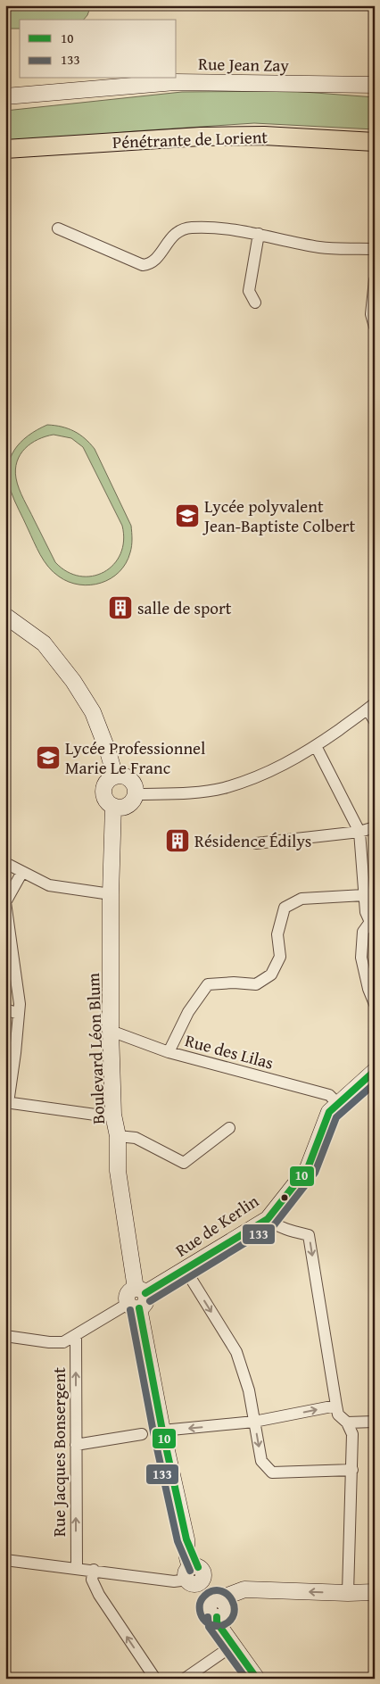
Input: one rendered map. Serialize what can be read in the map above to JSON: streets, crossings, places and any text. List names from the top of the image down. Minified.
{"streets":{"main road":["Rue Jean Zay","Pénétrante de Lorient","Boulevard Léon Blum","Rue de Kerlin"],"street":["Rue des Lilas","Rue Jacques Bonsergent"]},"crossings":[["Boulevard Léon Blum","Rue des Lilas"],["Boulevard Léon Blum","Rue de Kerlin"],["Rue des Lilas","Rue de Kerlin"]],"one_way":["Rue Jacques Bonsergent"],"places":{"school or university":["Lycée polyvalent Jean-Baptiste Colbert","Lycée Professionnel Marie Le Franc"],"building":["salle de sport","Résidence Édilys"]},"lines":["transit line 10","transit line 133"],"legend":["10","133"]}
